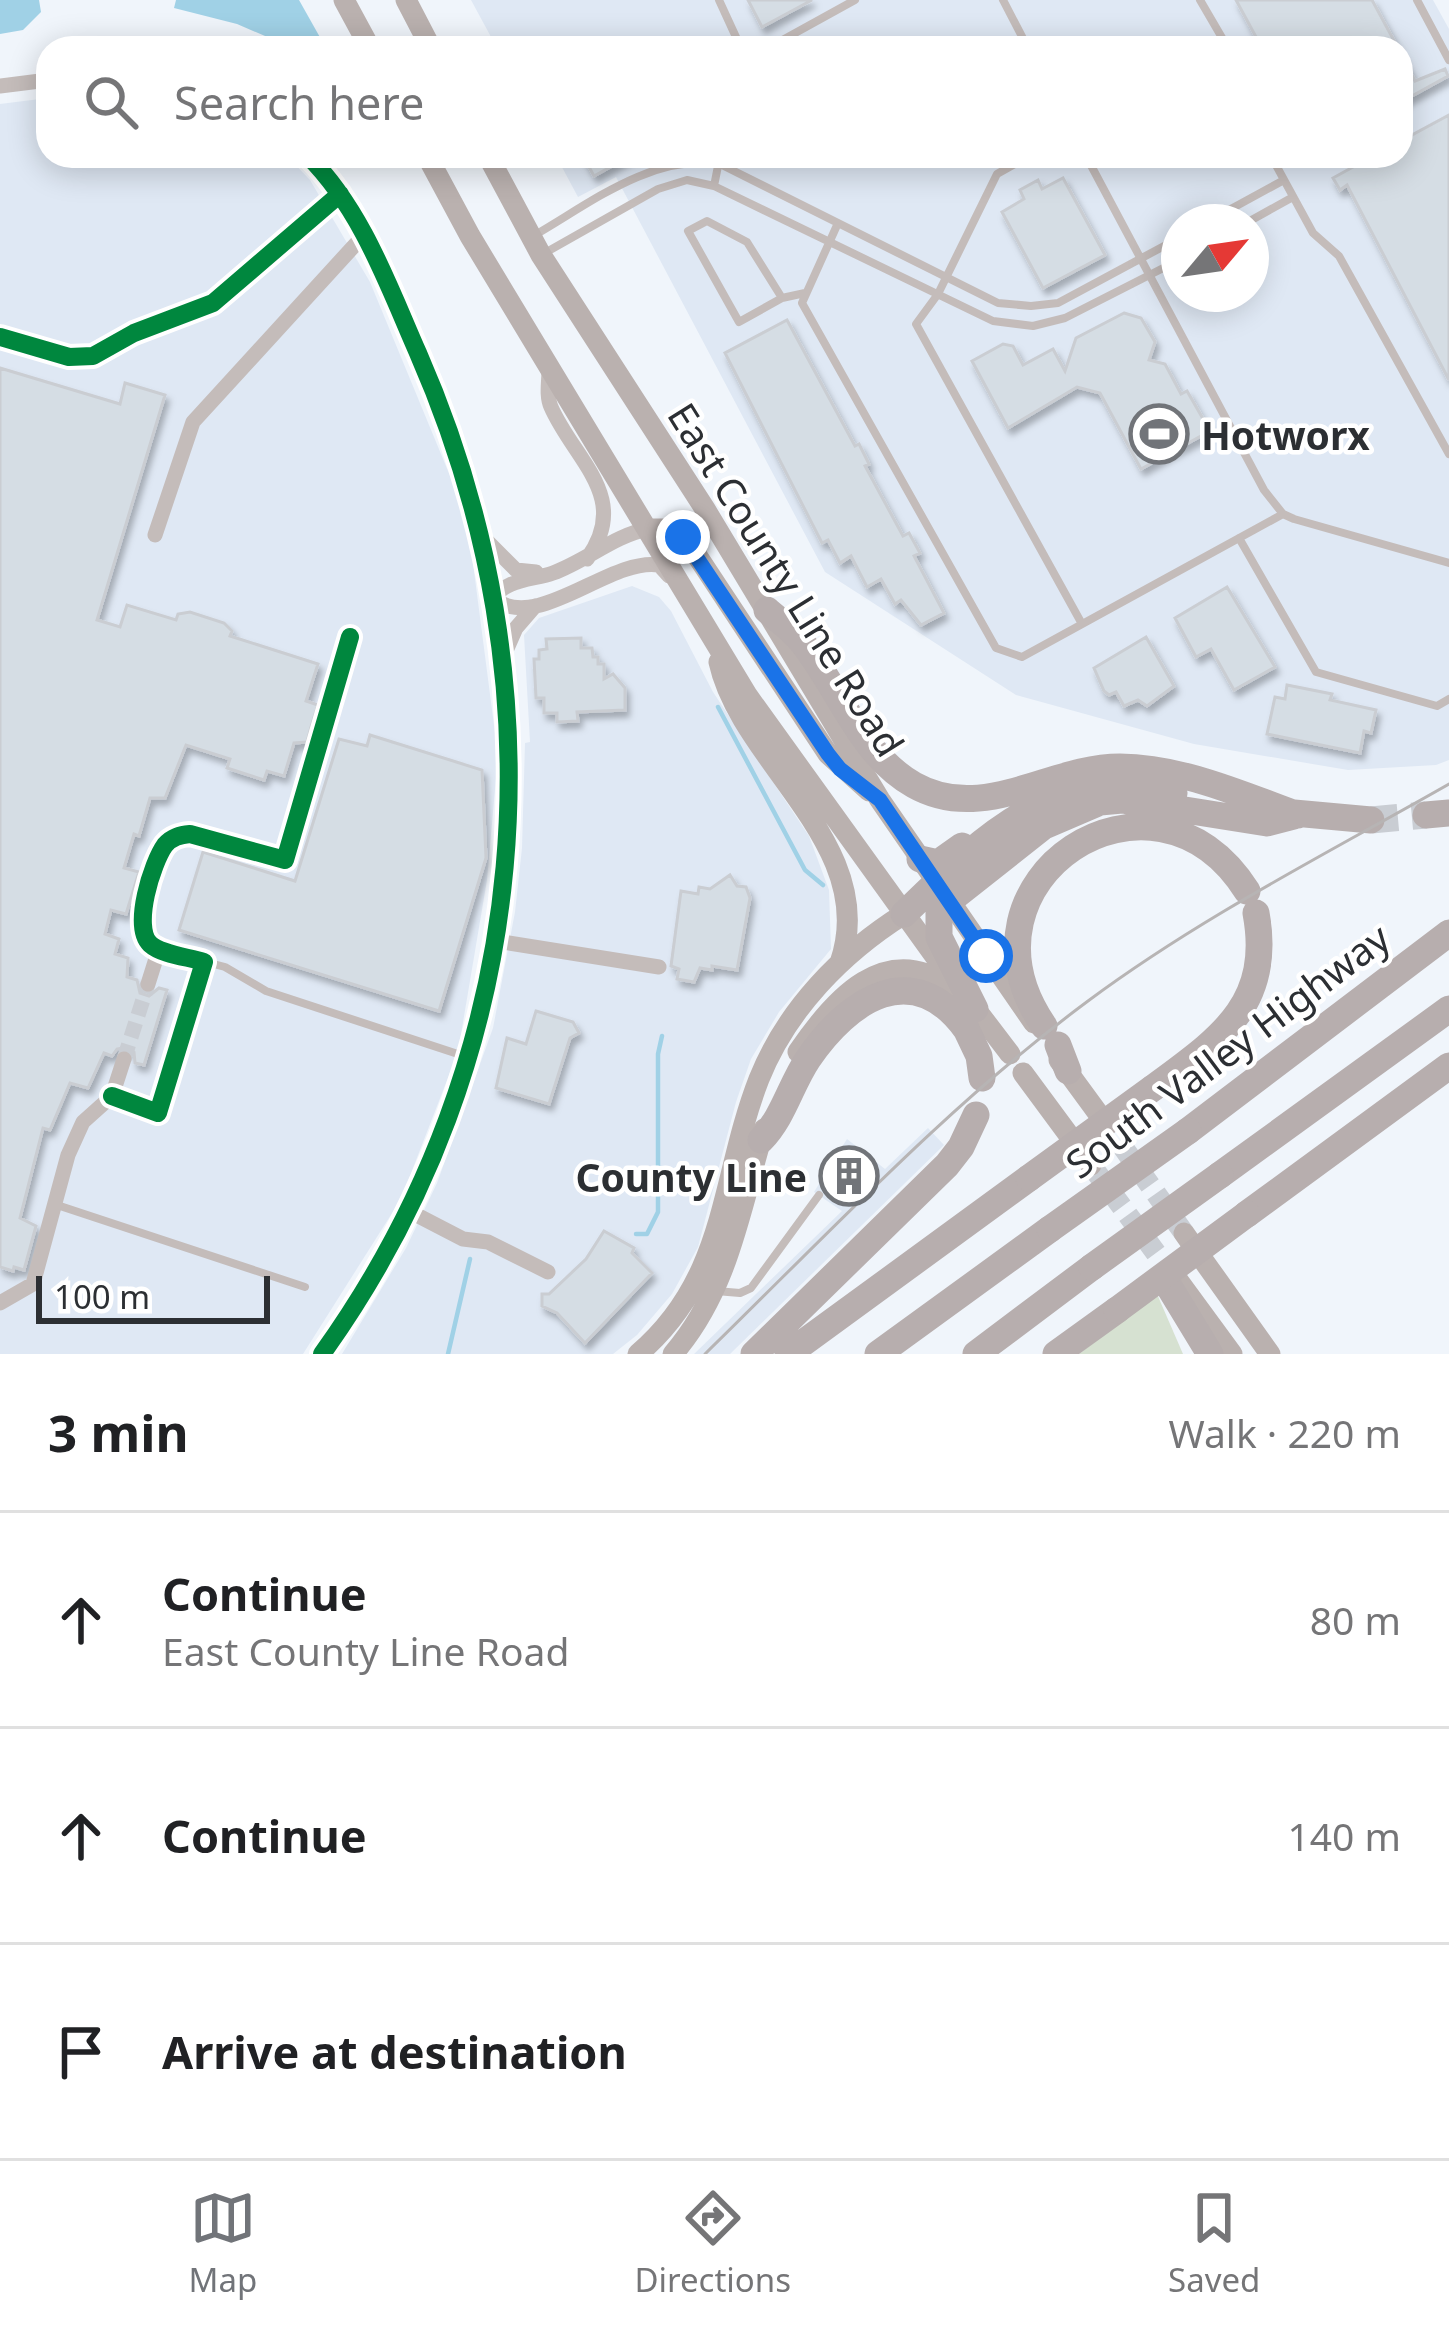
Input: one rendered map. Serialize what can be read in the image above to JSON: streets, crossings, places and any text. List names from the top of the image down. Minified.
{"streets":{"highway":["South Valley Highway"],"main road":["East County Line Road"]},"places":{"sports":["Hotworx"],"building":["County Line"]},"scale_bar":"100 m","north":"top right","page":{"search":"Search here","scale":"100 m","heading":["3 min","Walk · 220 m"],"list":[["Continue","East County Line Road","80 m"],["Continue","140 m"],"Arrive at destination"],"nav":["Map","Directions","Saved"]}}
